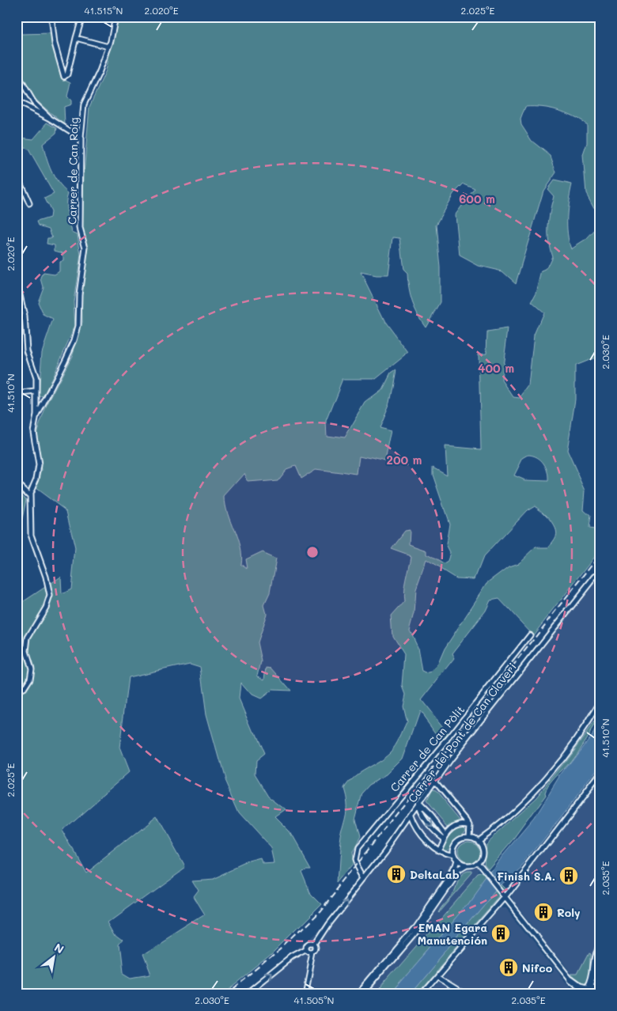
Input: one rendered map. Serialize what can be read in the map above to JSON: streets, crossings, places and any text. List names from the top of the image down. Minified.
{"streets":{"street":["Carrer de Can Roig","Carrer del Pont de Can Claveri","Carrer de Can Pòlit"]},"crossings":[["Carrer del Pont de Can Claveri","Carrer de Can Pòlit"]],"places":{"building":["DeltaLab","Finish S.A.","Roly","EMAN Egara Manutención","Nifco"]},"north":"top right","coordinates":["41.515°N","2.020°E","2.025°E","2.030°E","41.510°N","2.035°E","41.505°N"],"rings":["600 m","400 m","200 m"]}
